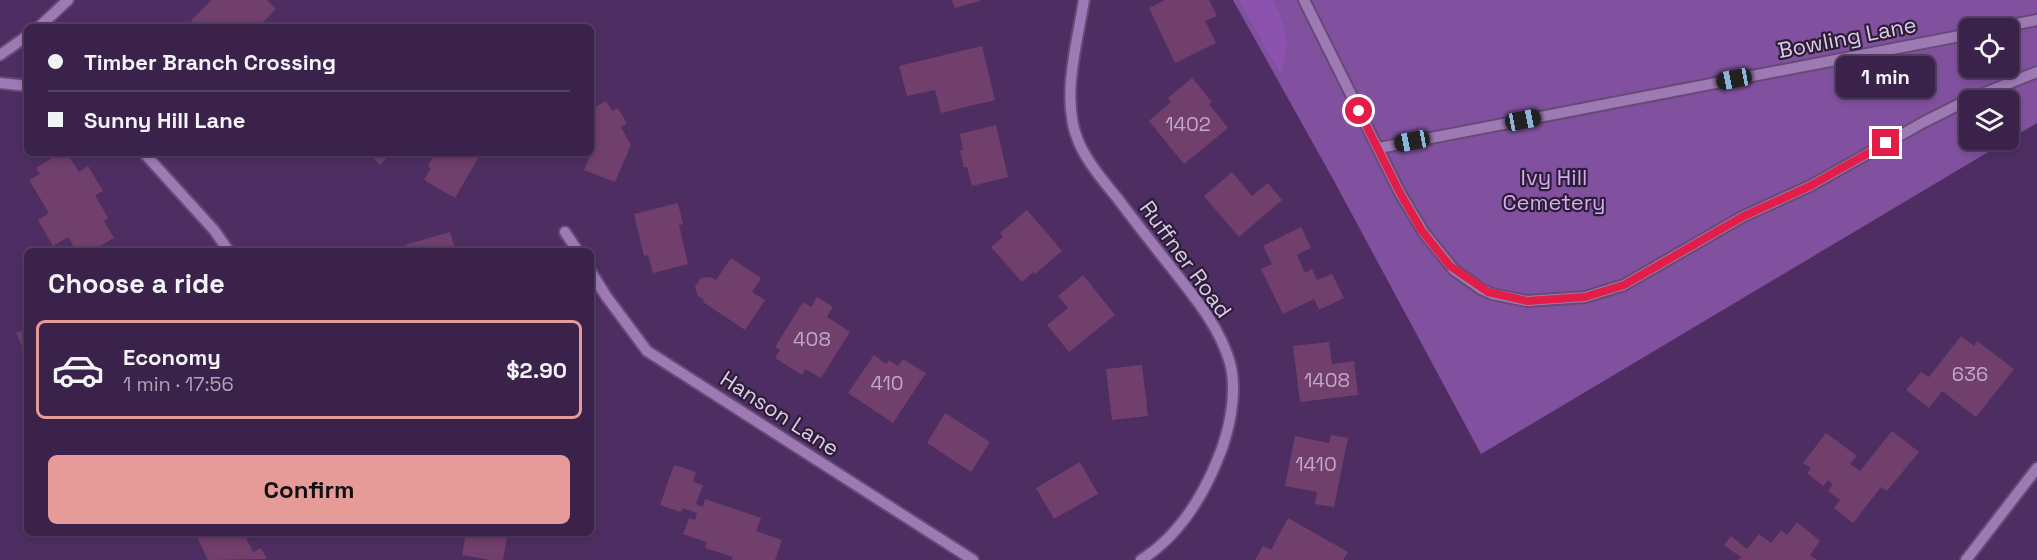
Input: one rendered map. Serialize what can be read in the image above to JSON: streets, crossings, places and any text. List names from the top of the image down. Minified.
{"streets":{"street":["Bowling Lane","Ruffner Road","Hanson Lane"]},"parks":["Ivy Hill Cemetery"],"house_numbers":["1402","408","636","1408","410","1410"],"page":{"banner":["Timber Branch Crossing","Sunny Hill Lane"],"bubble":"1 min","heading":"Choose a ride","list":[{"name":"Economy","note":"1 min · 17:56","value":"$2.90"}],"buttons":"Confirm"}}
